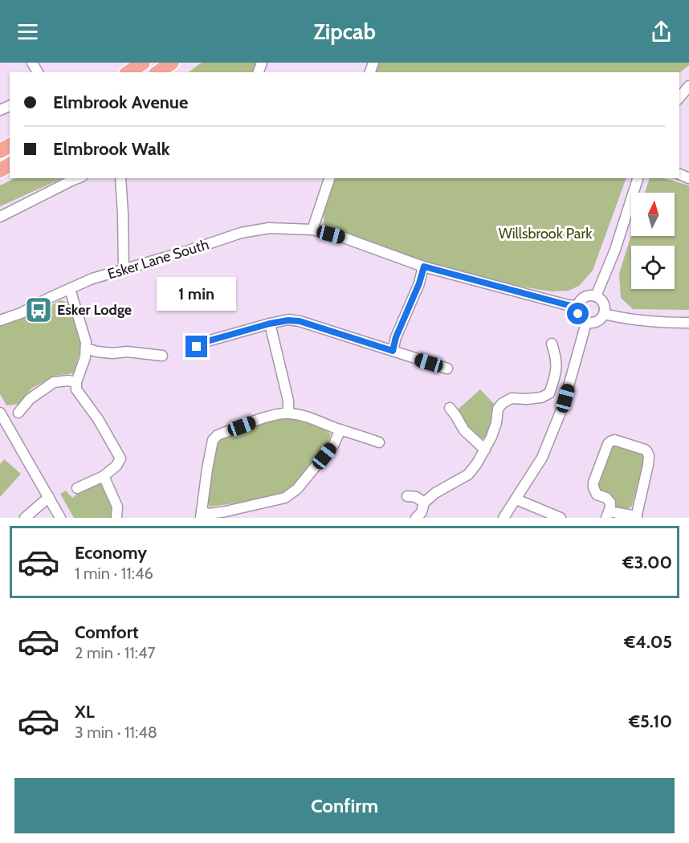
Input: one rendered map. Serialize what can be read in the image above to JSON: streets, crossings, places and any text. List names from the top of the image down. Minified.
{"streets":{"street":["Esker Lane South"]},"parks":["Willsbrook Park"],"places":{"bus stop":["Esker Lodge"]},"north":"top","page":{"header":"Zipcab","banner":["Elmbrook Avenue","Elmbrook Walk"],"bubble":"1 min","list":[{"name":"Economy","note":"1 min · 11:46","value":"€3.00"},{"name":"Comfort","note":"2 min · 11:47","value":"€4.05"},{"name":"XL","note":"3 min · 11:48","value":"€5.10"}],"buttons":"Confirm"}}
